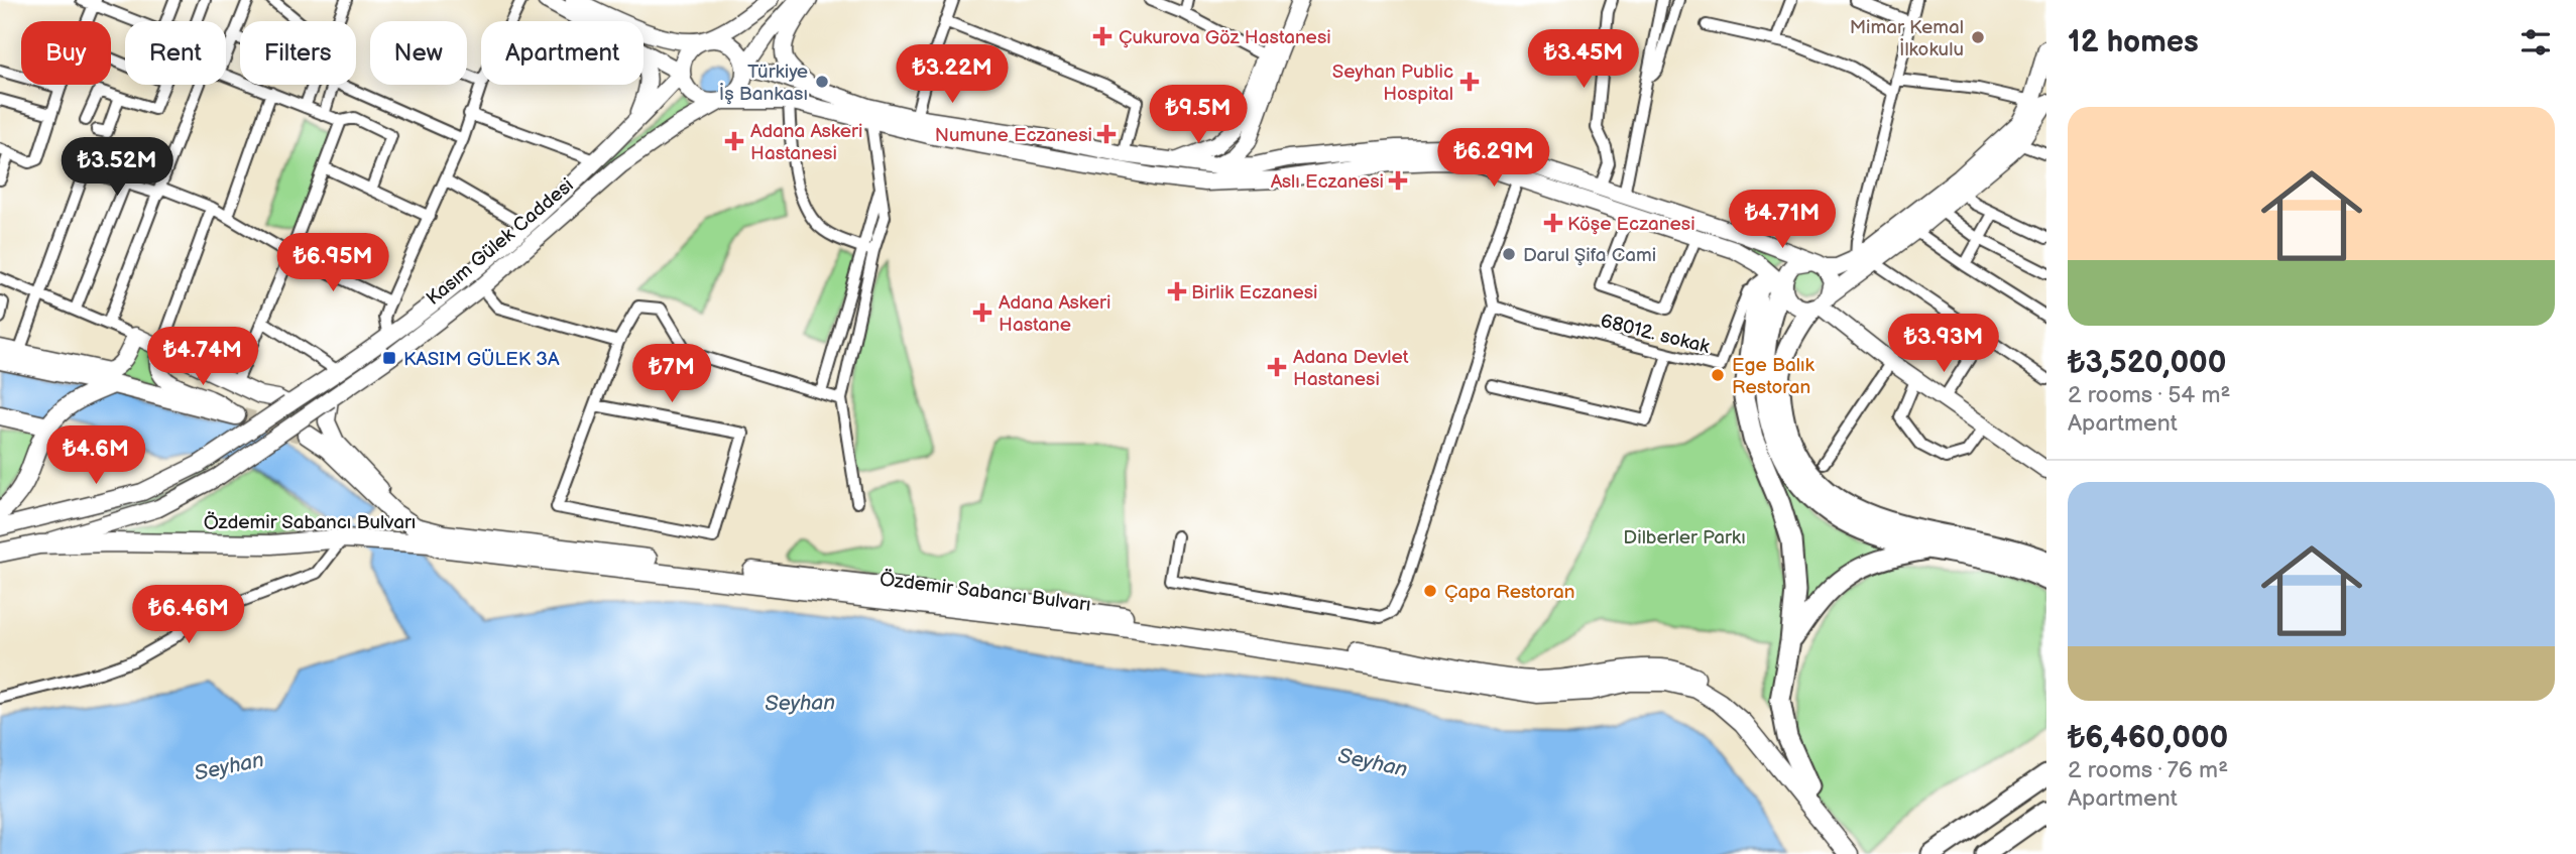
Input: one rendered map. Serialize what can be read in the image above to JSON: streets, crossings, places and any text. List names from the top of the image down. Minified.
{"streets":{"main road":["Kasım Gülek Caddesi","Özdemir Sabancı Bulvarı"],"street":["68012. sokak"]},"crossings":[["Kasım Gülek Caddesi","Özdemir Sabancı Bulvarı"]],"water":["Seyhan"],"parks":["Dilberler Parkı"],"places":{"health":["Çukurova Göz Hastanesi","Seyhan Public Hospital","Numune Eczanesi","Adana Askeri Hastanesi","Aslı Eczanesi","Köşe Eczanesi","Birlik Eczanesi","Adana Askeri Hastane","Adana Devlet Hastanesi"],"other":["Mimar Kemal İlkokulu","Türkiye İş Bankası","Darul Şifa Cami","Ege Balık Restoran","Çapa Restoran"],"transit":["KASIM GÜLEK 3A"]},"page":{"heading":"12 homes","chip":["Buy","Rent","Filters","New","Apartment"],"price":["₺3.45M","₺3.22M","₺9.5M","₺6.29M","₺3.52M","₺4.71M","₺6.95M","₺3.93M","₺4.74M","₺7M","₺4.6M","₺6.46M"],"list":[{"name":"₺3,520,000","note":"2 rooms · 54 m² · Apartment"},{"name":"₺6,460,000","note":"2 rooms · 76 m² · Apartment"}]}}
